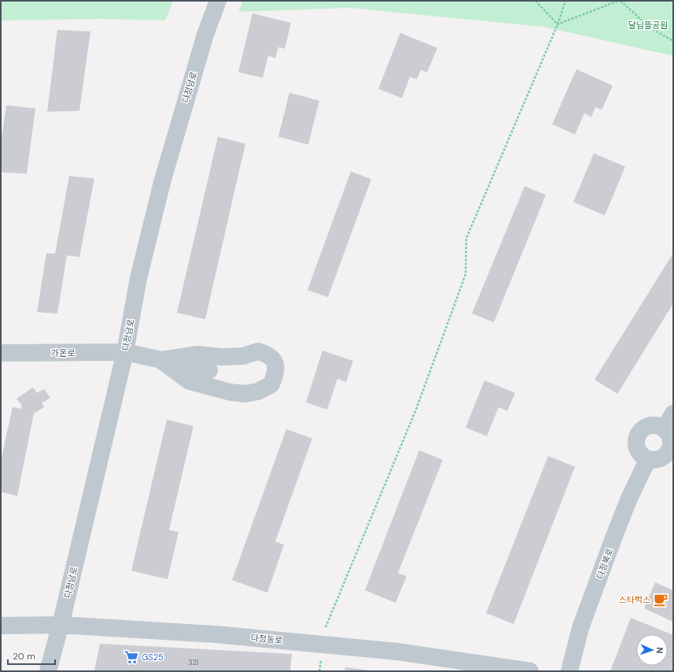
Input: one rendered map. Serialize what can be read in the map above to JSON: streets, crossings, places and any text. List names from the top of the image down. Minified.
{"streets":{"street":["다정남로","가온로","다정북로","다정동로"]},"crossings":[["다정남로","가온로"],["다정남로","다정동로"]],"parks":["달님뜰공원"],"places":{"cafe":["스타벅스"],"supermarket":["GS25"]},"house_numbers":["321"],"scale_bar":"20 m","north":"right"}
